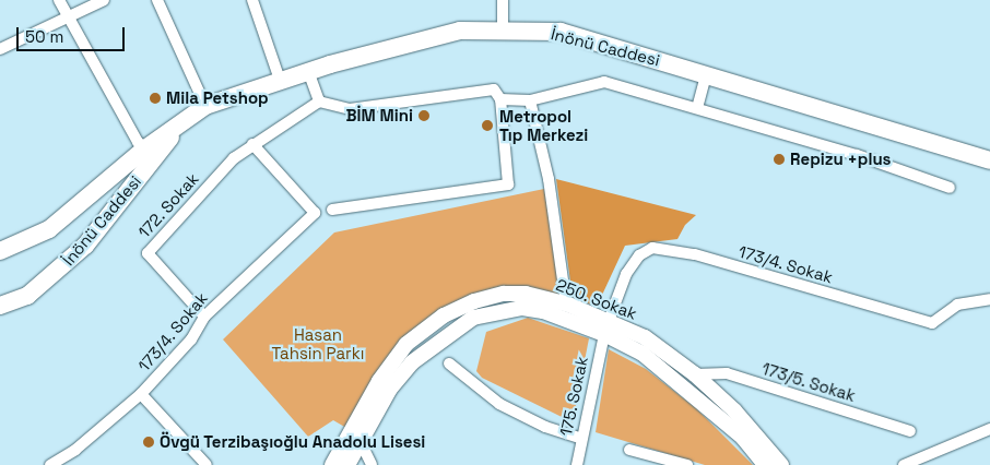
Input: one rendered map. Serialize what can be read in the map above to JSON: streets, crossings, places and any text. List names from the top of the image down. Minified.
{"streets":{"main road":["İnönü Caddesi","250. Sokak"],"street":["172. Sokak","173/4. Sokak","173/5. Sokak","175. Sokak"]},"crossings":[["172. Sokak","173/4. Sokak"],["173/4. Sokak","250. Sokak"],["173/4. Sokak","175. Sokak"],["250. Sokak","173/5. Sokak"],["250. Sokak","175. Sokak"]],"parks":["Hasan Tahsin Parkı"],"places":["Mila Petshop","BİM Mini","Metropol Tıp Merkezi","Repizu +plus","Övgü Terzibaşıoğlu Anadolu Lisesi"],"scale_bar":"50 m"}
